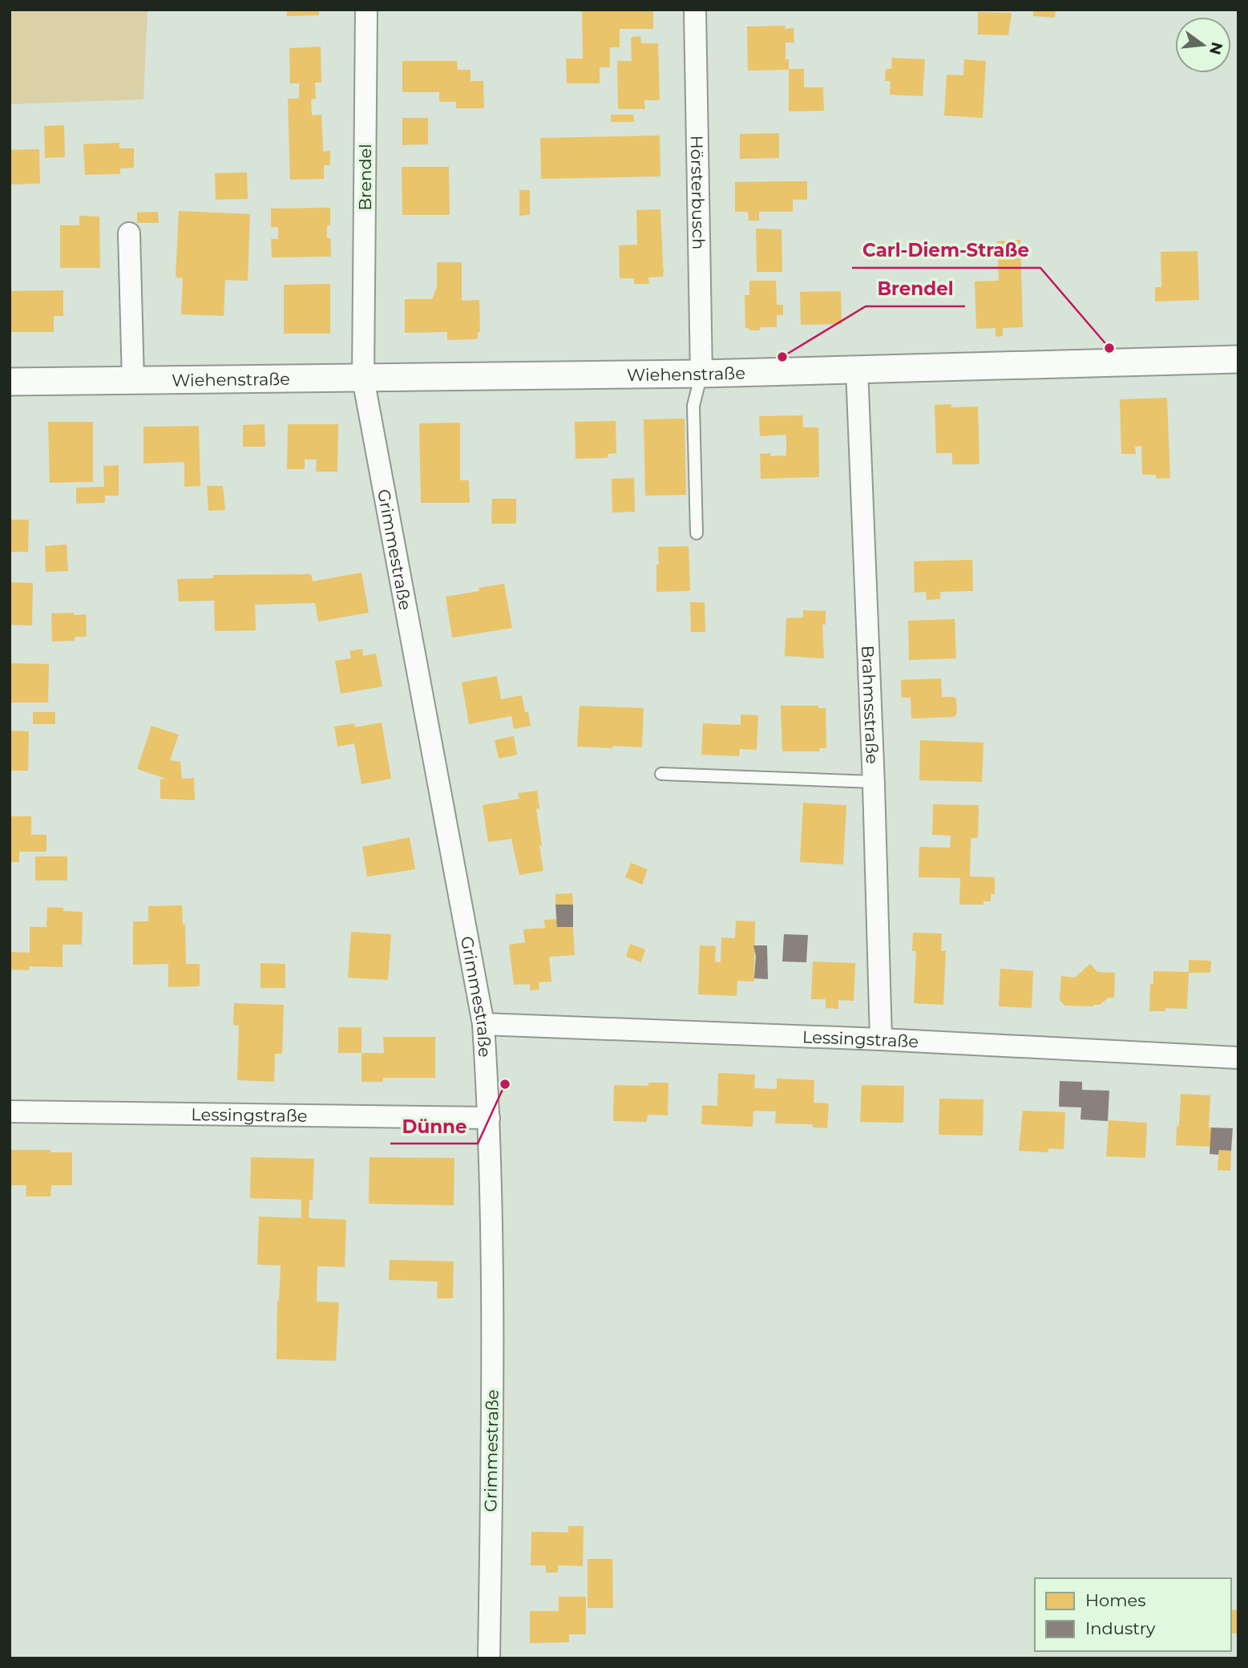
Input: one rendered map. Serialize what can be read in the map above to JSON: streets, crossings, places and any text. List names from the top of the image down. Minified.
{"streets":{"street":["Brendel","Hörsterbusch","Wiehenstraße","Grimmestraße","Brahmsstraße","Lessingstraße"]},"crossings":[["Brendel","Wiehenstraße"],["Brendel","Grimmestraße"],["Hörsterbusch","Wiehenstraße"],["Wiehenstraße","Grimmestraße"],["Wiehenstraße","Brahmsstraße"],["Grimmestraße","Lessingstraße"],["Brahmsstraße","Lessingstraße"]],"places":["Carl-Diem-Straße","Brendel","Dünne"],"legend":["Homes","Industry"],"north":"right"}
